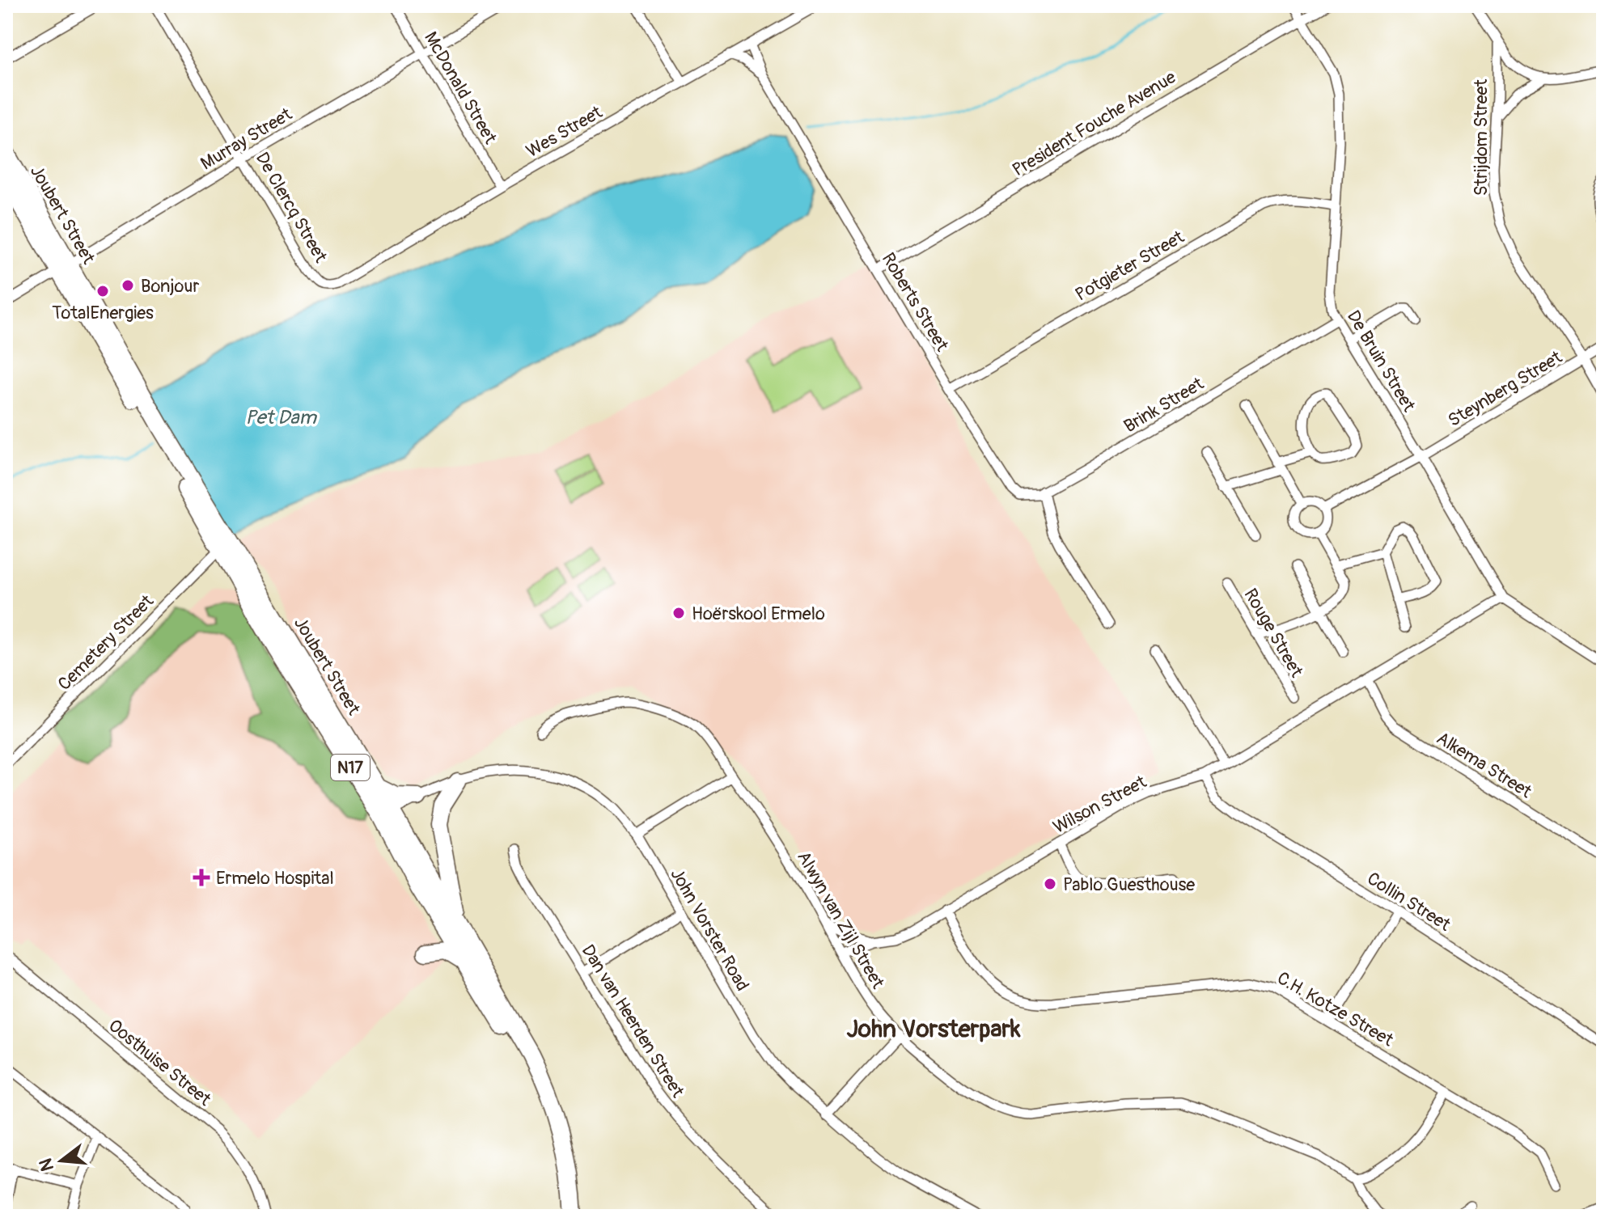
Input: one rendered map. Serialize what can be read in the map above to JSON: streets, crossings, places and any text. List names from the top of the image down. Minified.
{"streets":{"highway":["Joubert Street","N17"],"street":["McDonald Street","President Fouche Avenue","Wes Street","Strijdom Street","Murray Street","De Clercq Street","Potgieter Street","Roberts Street","De Bruin Street","Steynberg Street","Brink Street","Rouge Street","Cemetery Street","Alkema Street","Wilson Street","Collin Street","Alwyn van Zijl Street","John Vorster Road","C.H. Kotze Street","Dan van Heerden Street","Oosthuise Street"]},"crossings":[["McDonald Street","Wes Street"],["McDonald Street","Murray Street"],["President Fouche Avenue","Roberts Street"],["President Fouche Avenue","De Bruin Street"],["Wes Street","De Clercq Street"],["Wes Street","Roberts Street"],["Strijdom Street","Steynberg Street"],["Murray Street","De Clercq Street"],["Murray Street","Joubert Street"],["Joubert Street","Cemetery Street"],["Joubert Street","John Vorster Road"],["Potgieter Street","Roberts Street"],["Potgieter Street","De Bruin Street"],["Roberts Street","Brink Street"],["De Bruin Street","Steynberg Street"],["De Bruin Street","Brink Street"],["De Bruin Street","Wilson Street"],["Alkema Street","Wilson Street"],["Wilson Street","Collin Street"],["Wilson Street","Alwyn van Zijl Street"],["Wilson Street","C.H. Kotze Street"]],"districts":["John Vorsterpark"],"water":["Pet Dam"],"places":{"other":["Bonjour","TotalEnergies","Hoërskool Ermelo","Pablo Guesthouse"],"health":["Ermelo Hospital"]},"north":"left"}
